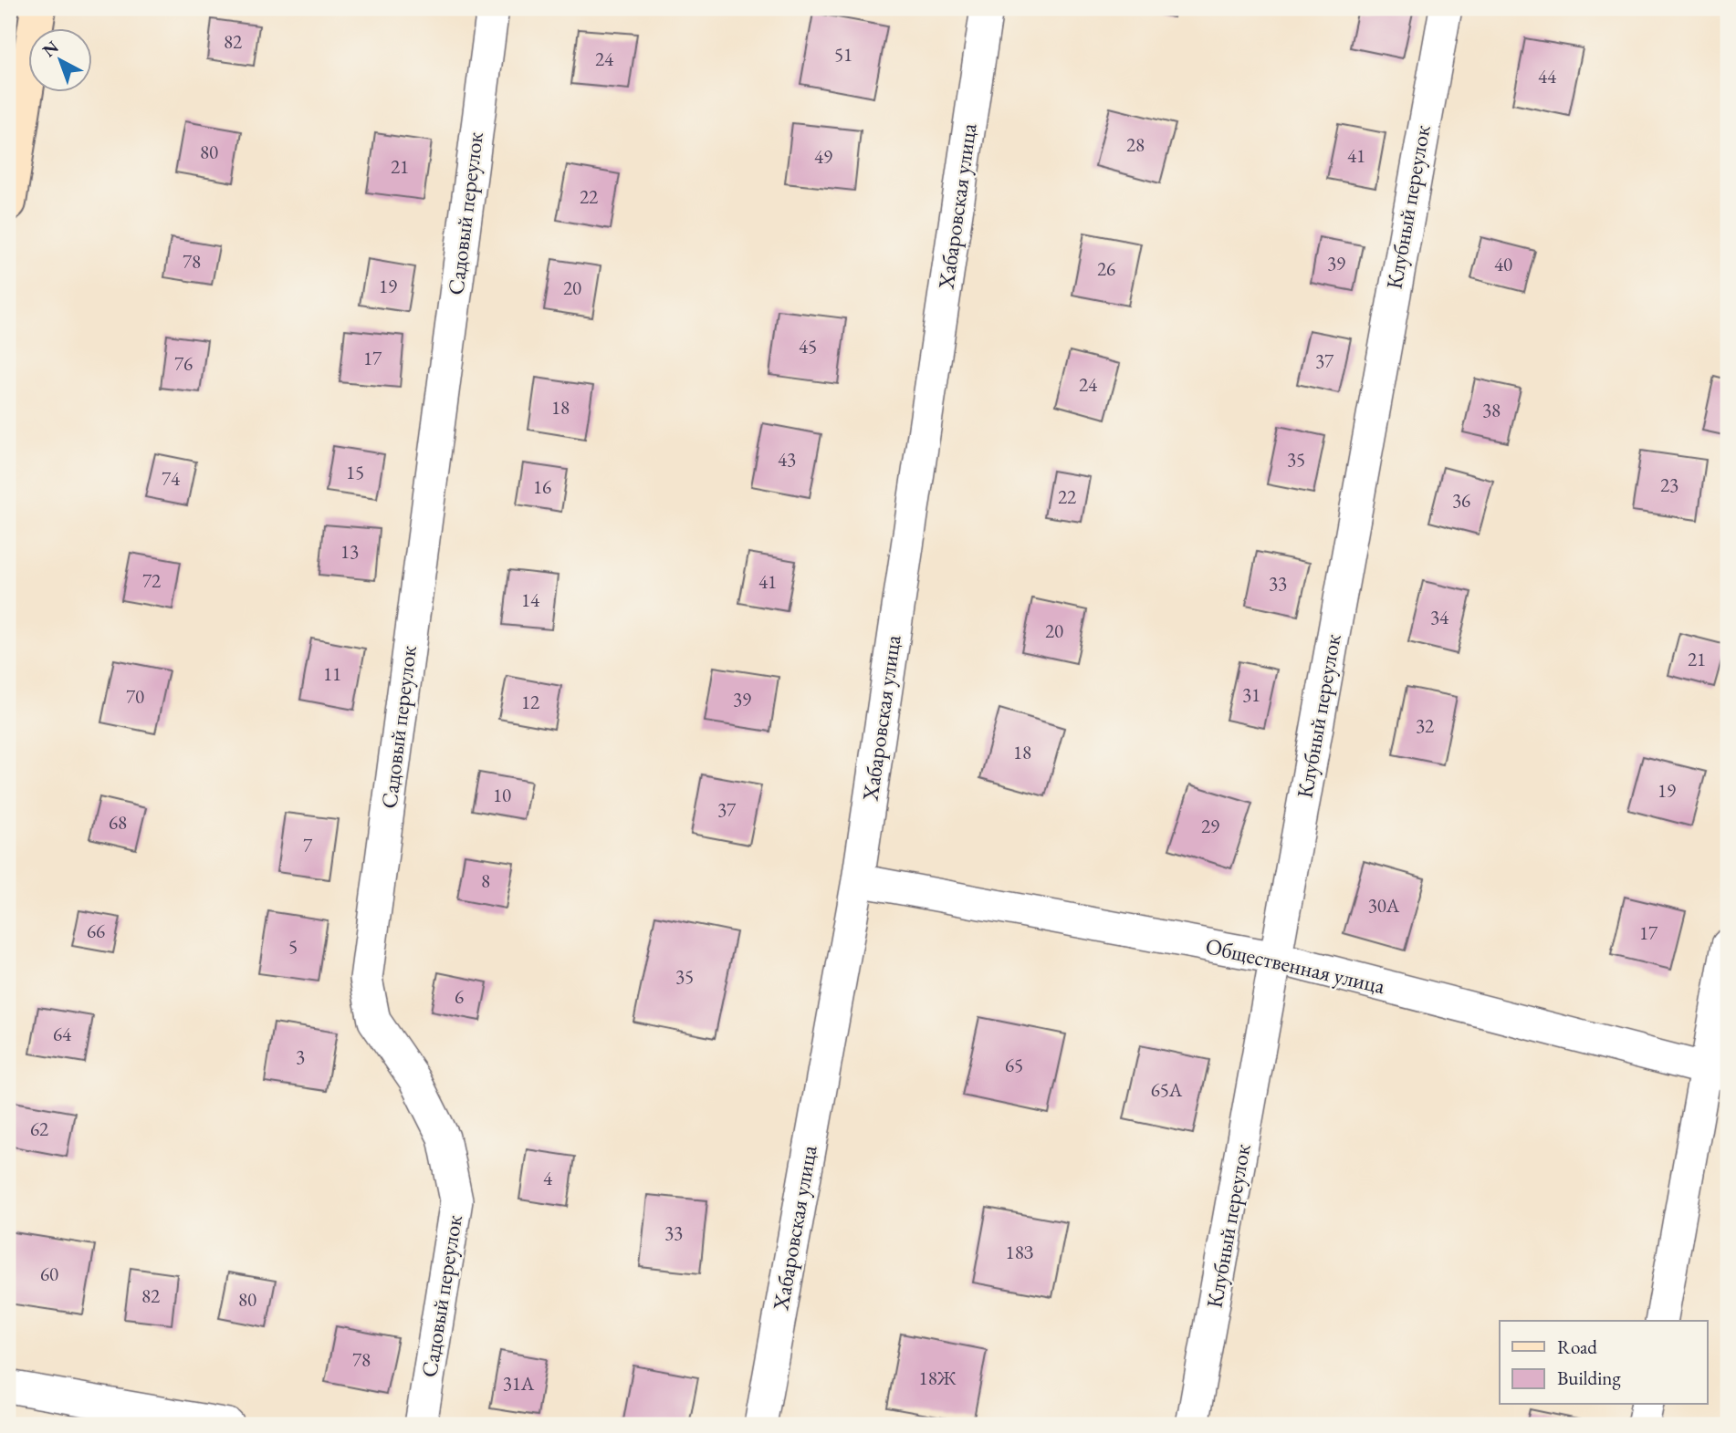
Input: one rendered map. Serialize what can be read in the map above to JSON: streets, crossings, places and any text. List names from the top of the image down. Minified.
{"streets":{"street":["Хабаровская улица","Клубный переулок","Садовый переулок","Общественная улица"]},"crossings":[["Хабаровская улица","Общественная улица"],["Клубный переулок","Общественная улица"]],"house_numbers":["82","51","24","44","28","80","41","49","21","22","78","39","40","26","19","20","45","17","37","76","24","18","38","43","35","15","74","23","16","22","36","13","72","41","33","14","34","20","21","11","31","70","39","12","32","18","19","10","37","68","29","7","8","30А","66","17","5","35","6","64","3","65","65А","62","4","33","18З","60","82","80","78","18Ж","31А"],"legend":["Road","Building"],"north":"top left"}
